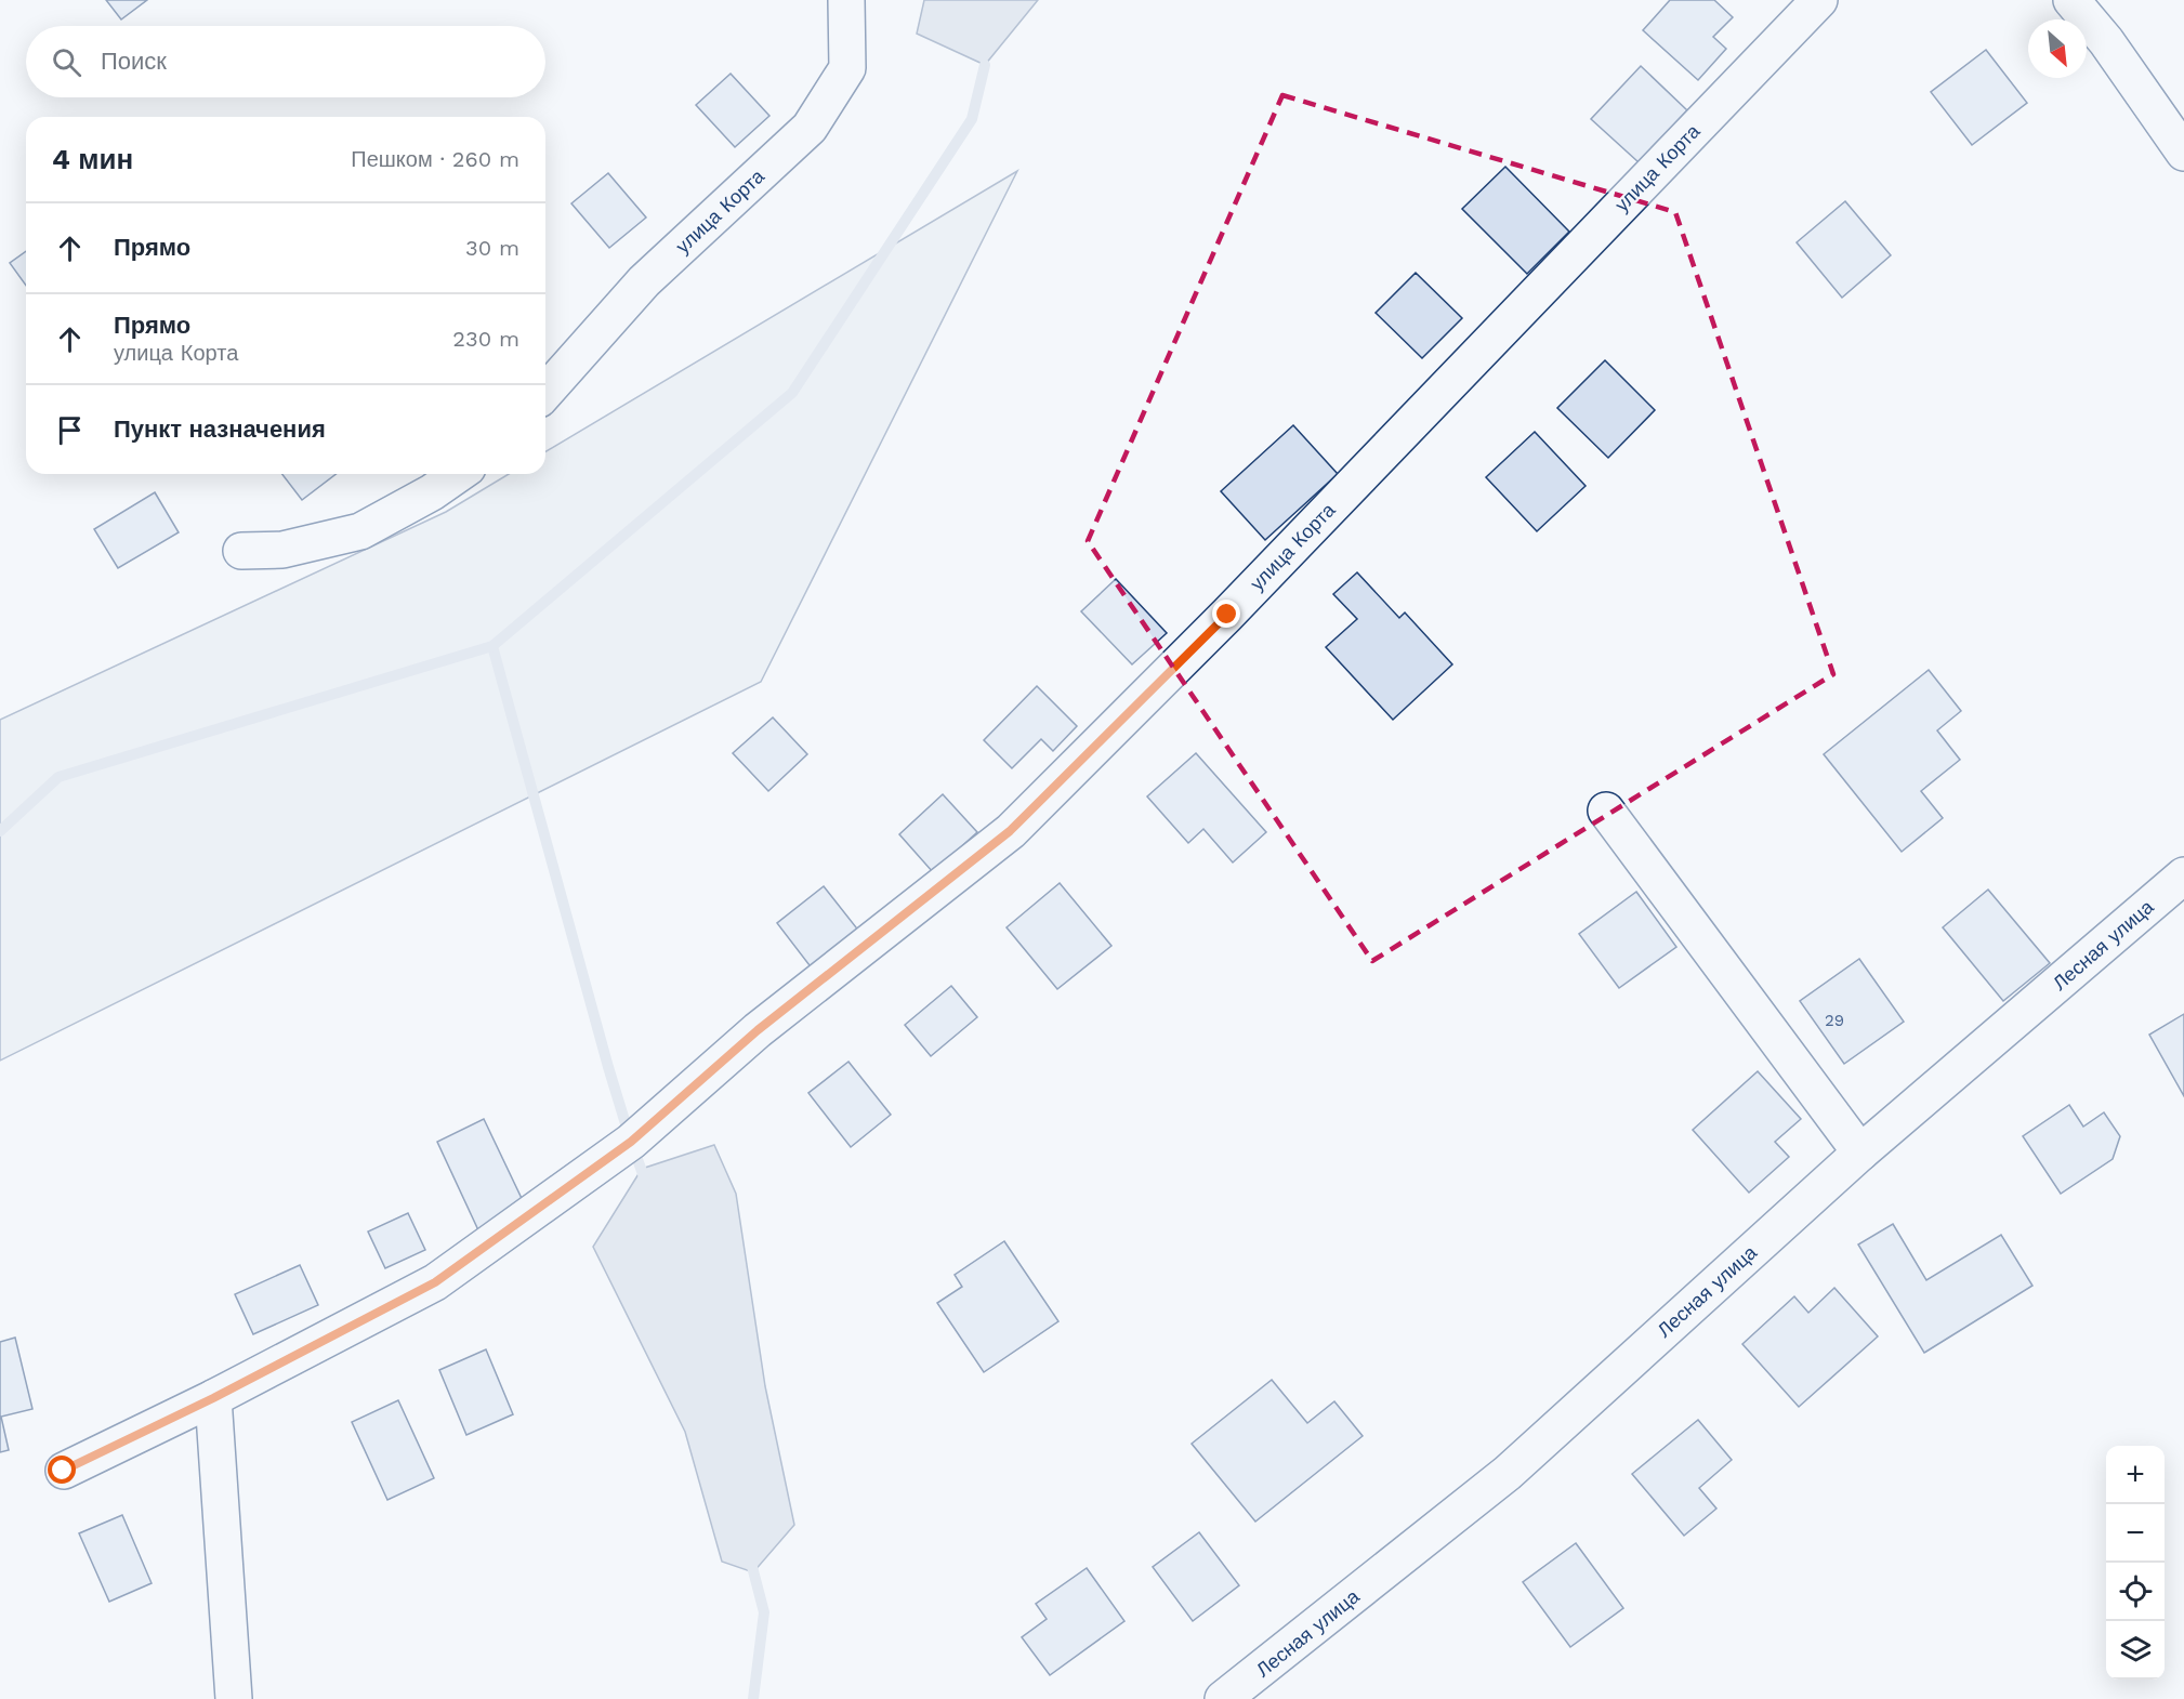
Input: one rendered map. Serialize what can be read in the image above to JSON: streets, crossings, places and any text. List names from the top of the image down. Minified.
{"streets":{"street":["улица Корта","Лесная улица"]},"house_numbers":["29"],"north":"bottom right","page":{"search":"Поиск","heading":["4 мин","Пешком · 260 m"],"list":[["Прямо","30 m"],["Прямо","улица Корта","230 m"],"Пункт назначения"],"map_buttons":["+","−"]}}
